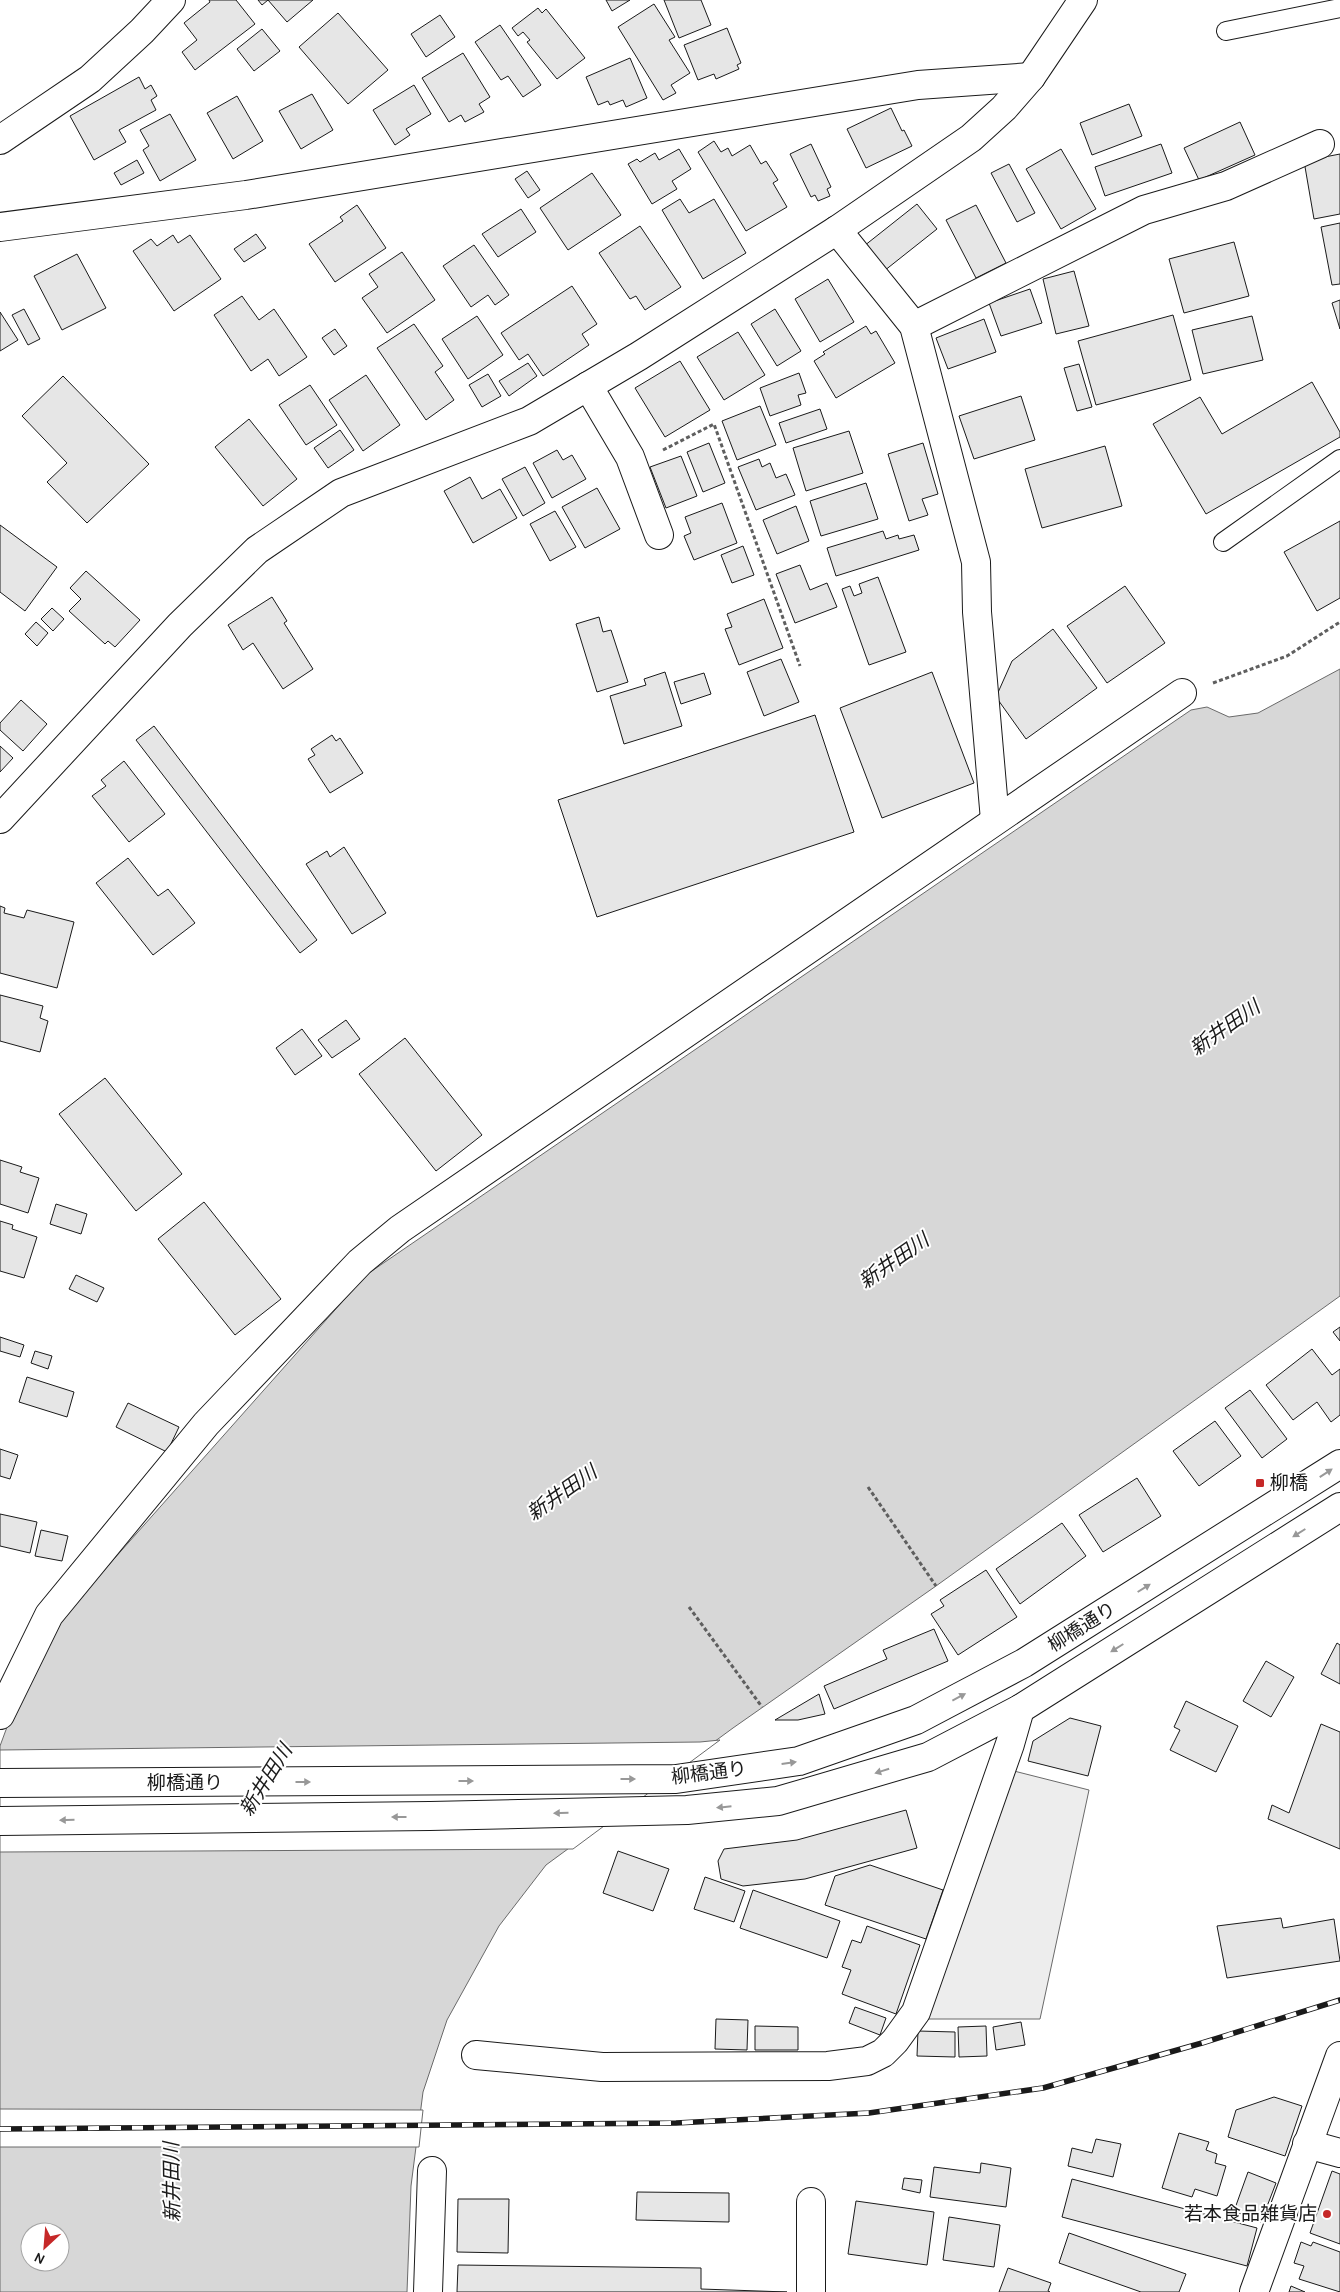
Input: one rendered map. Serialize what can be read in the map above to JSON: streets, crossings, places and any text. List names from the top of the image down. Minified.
{"streets":{"street":["柳橋通り"]},"water":["新井田川"],"places":{"transit":["柳橋"],"other":["若本食品雑貨店"]},"north":"bottom left"}
